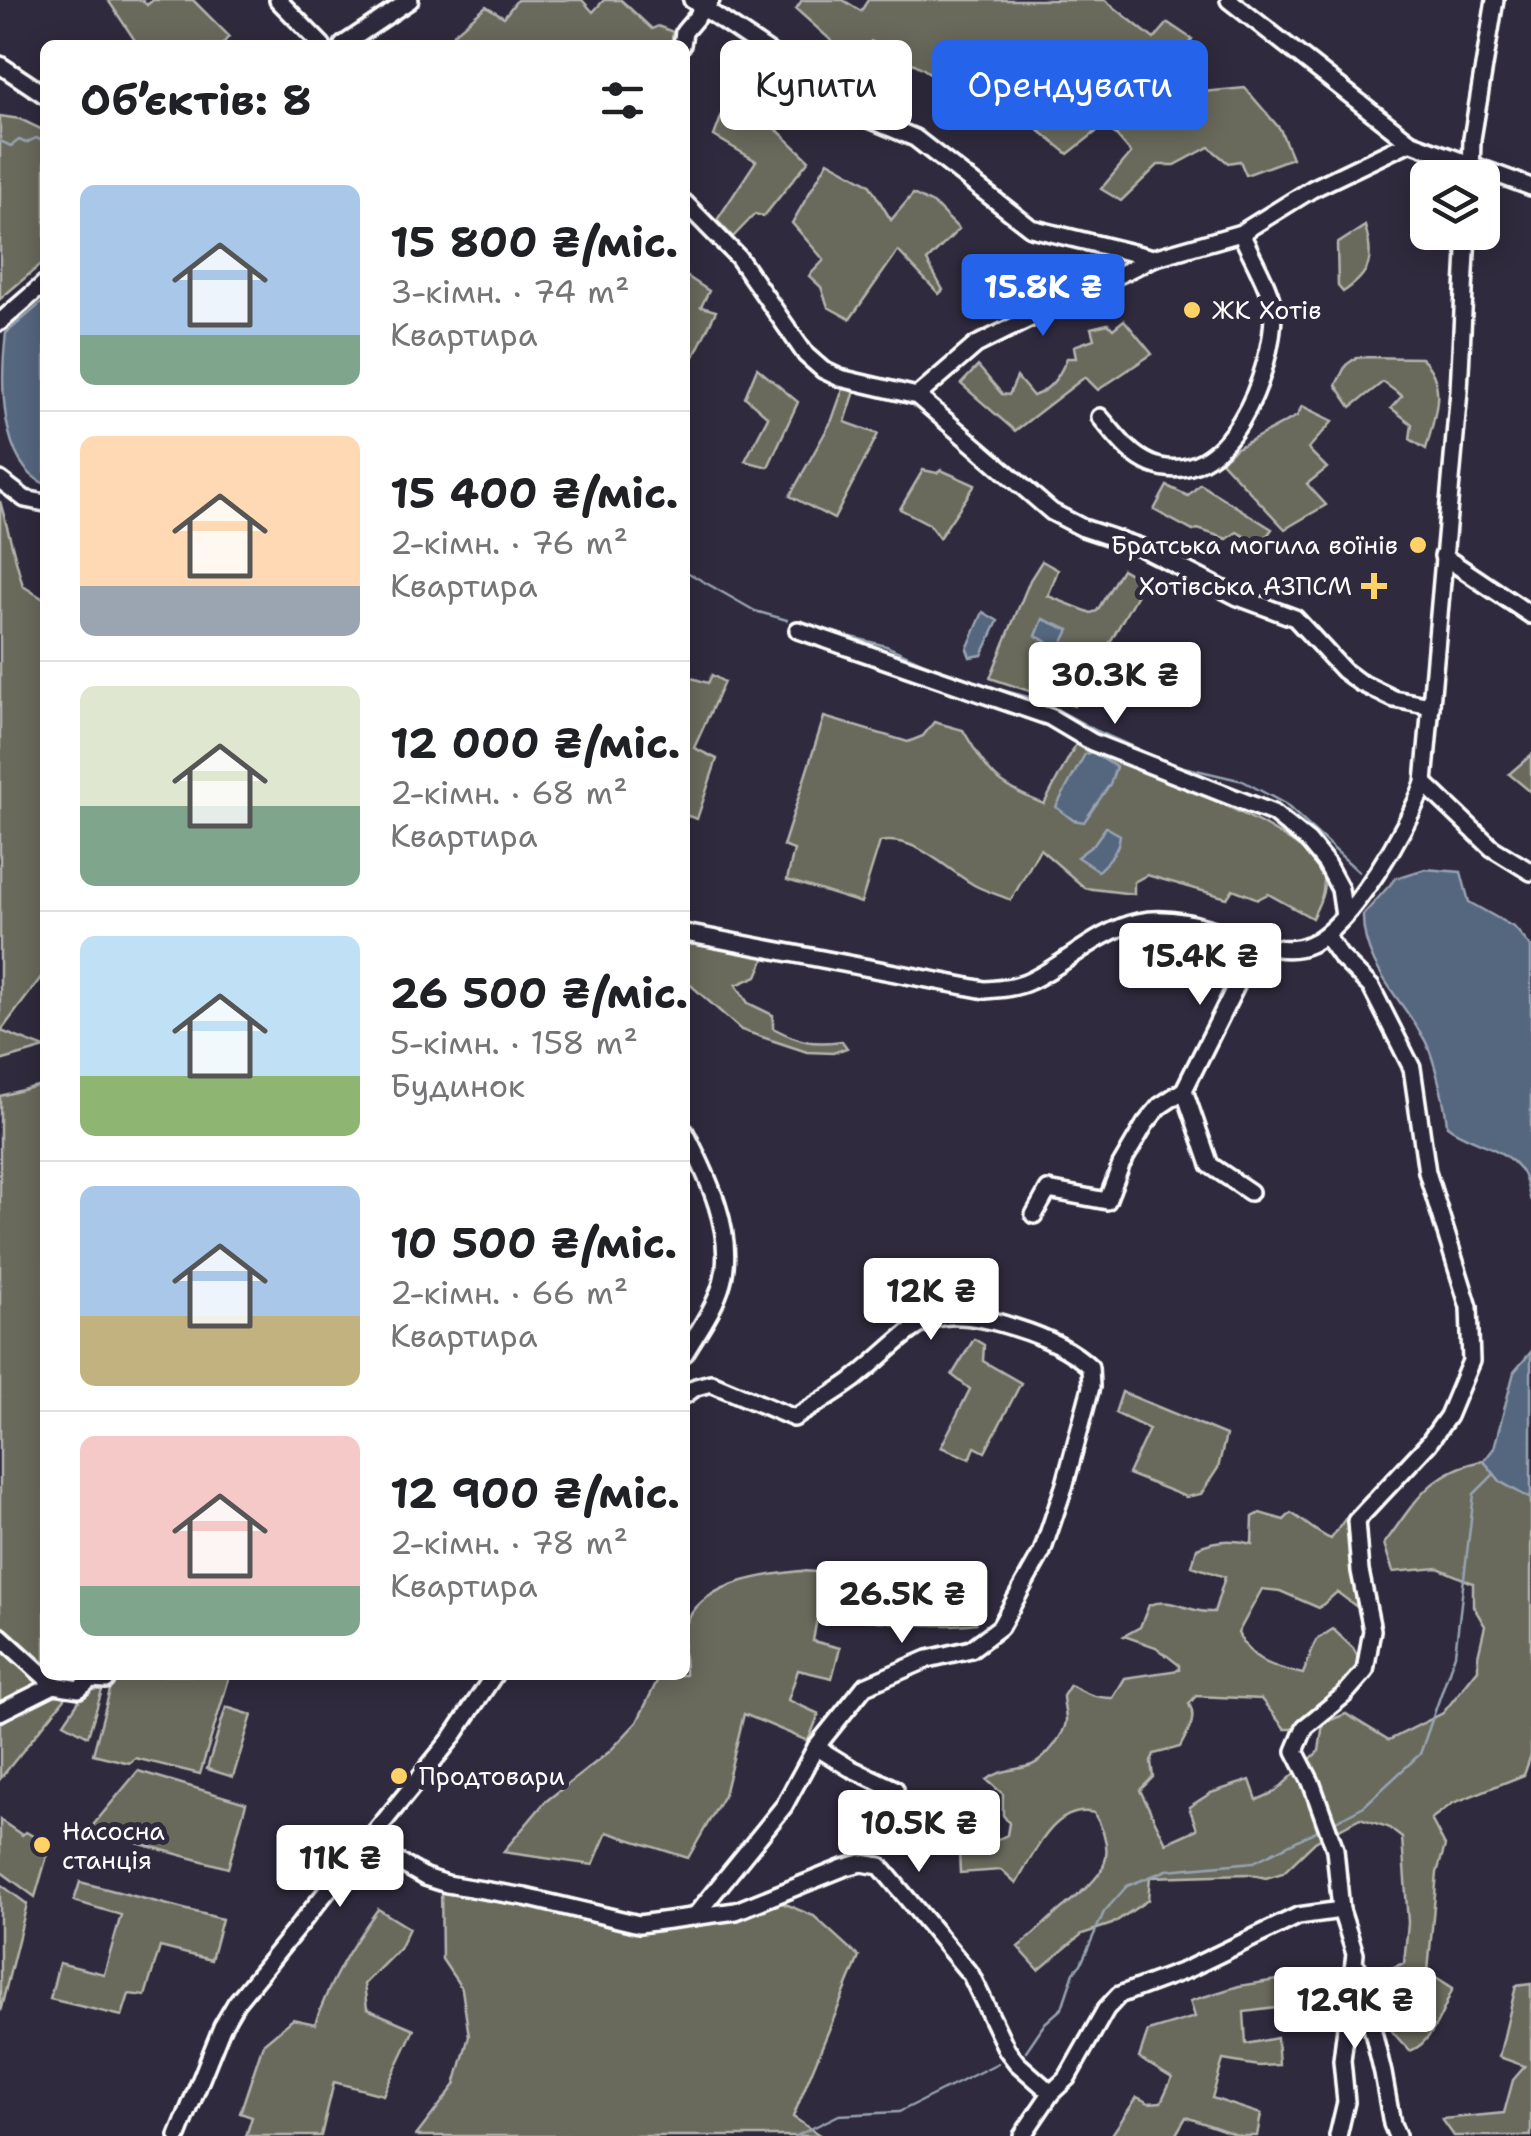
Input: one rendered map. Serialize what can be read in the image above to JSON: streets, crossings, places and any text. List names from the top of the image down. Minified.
{"places":{"other":["ЖК Хотів","Братська могила воїнів","Продтовари","Насосна станція"],"health":["Хотівська АЗПСМ"]},"page":{"chip":["Купити","Орендувати"],"heading":"Об’єктів: 8","list":[{"name":"15 800 ₴/міс.","note":"3-кімн. · 74 m² · Квартира"},{"name":"15 400 ₴/міс.","note":"2-кімн. · 76 m² · Квартира"},{"name":"12 000 ₴/міс.","note":"2-кімн. · 68 m² · Квартира"},{"name":"26 500 ₴/міс.","note":"5-кімн. · 158 m² · Будинок"},{"name":"10 500 ₴/міс.","note":"2-кімн. · 66 m² · Квартира"},{"name":"12 900 ₴/міс.","note":"2-кімн. · 78 m² · Квартира"}],"price":["15.8K ₴","30.3K ₴","15.4K ₴","12K ₴","26.5K ₴","10.5K ₴","11K ₴","12.9K ₴"]}}
